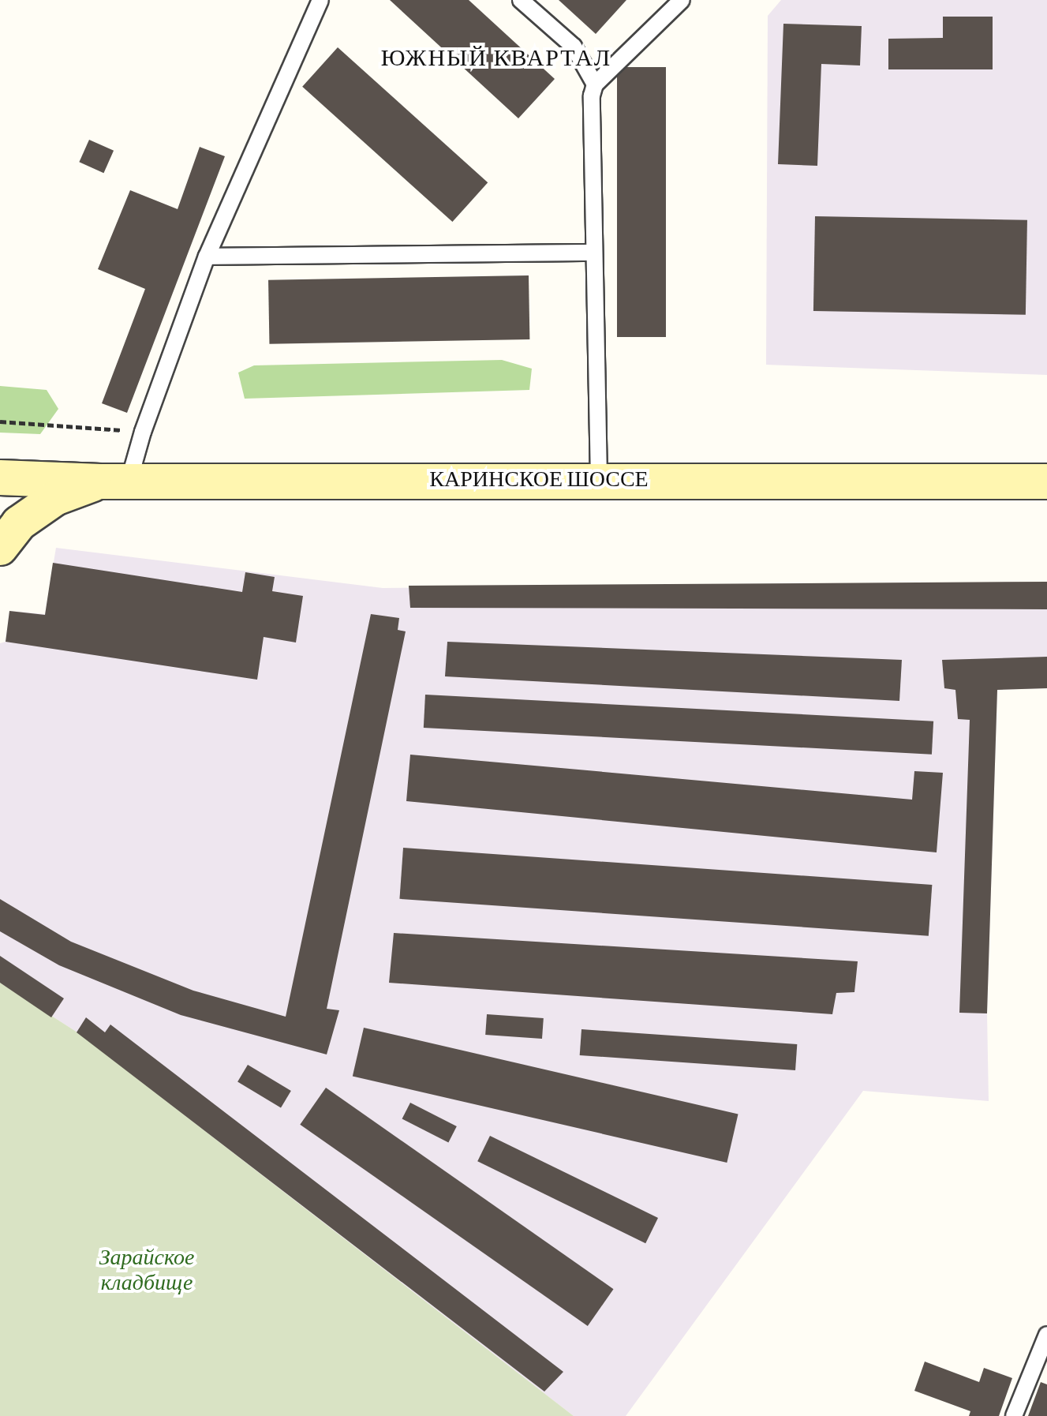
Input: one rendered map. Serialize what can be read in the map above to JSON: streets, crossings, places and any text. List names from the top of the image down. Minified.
{"streets":{"main road":["КАРИНСКОЕ ШОССЕ"]},"districts":["ЮЖНЫЙ КВАРТАЛ"],"parks":["Зарайское кладбище"]}
